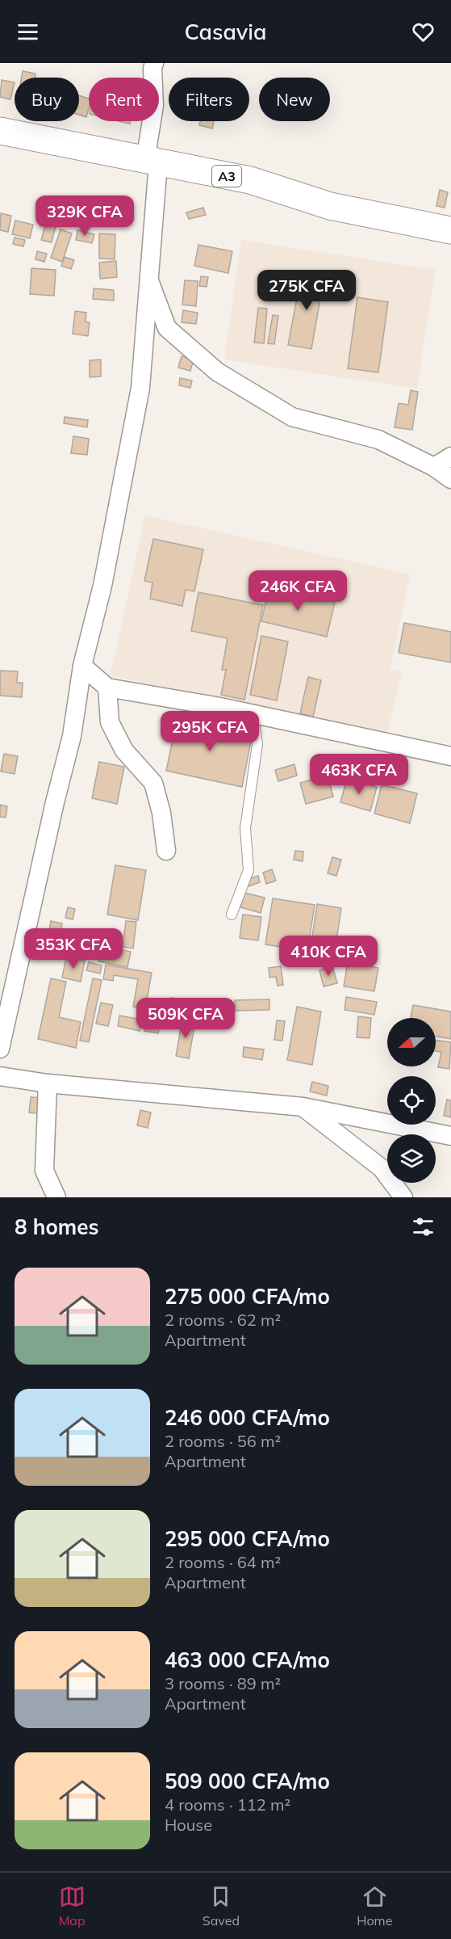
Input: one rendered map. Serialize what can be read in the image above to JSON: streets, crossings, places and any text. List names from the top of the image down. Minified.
{"streets":{"highway":["A3"]},"north":"left","page":{"header":"Casavia","chip":["Buy","Rent","Filters","New"],"price":["329K CFA","275K CFA","246K CFA","295K CFA","463K CFA","353K CFA","410K CFA","509K CFA"],"heading":"8 homes","list":[{"name":"275 000 CFA/mo","note":"2 rooms · 62 m² · Apartment"},{"name":"246 000 CFA/mo","note":"2 rooms · 56 m² · Apartment"},{"name":"295 000 CFA/mo","note":"2 rooms · 64 m² · Apartment"},{"name":"463 000 CFA/mo","note":"3 rooms · 89 m² · Apartment"},{"name":"509 000 CFA/mo","note":"4 rooms · 112 m² · House"}],"tabs":["Map","Saved","Home"]}}
